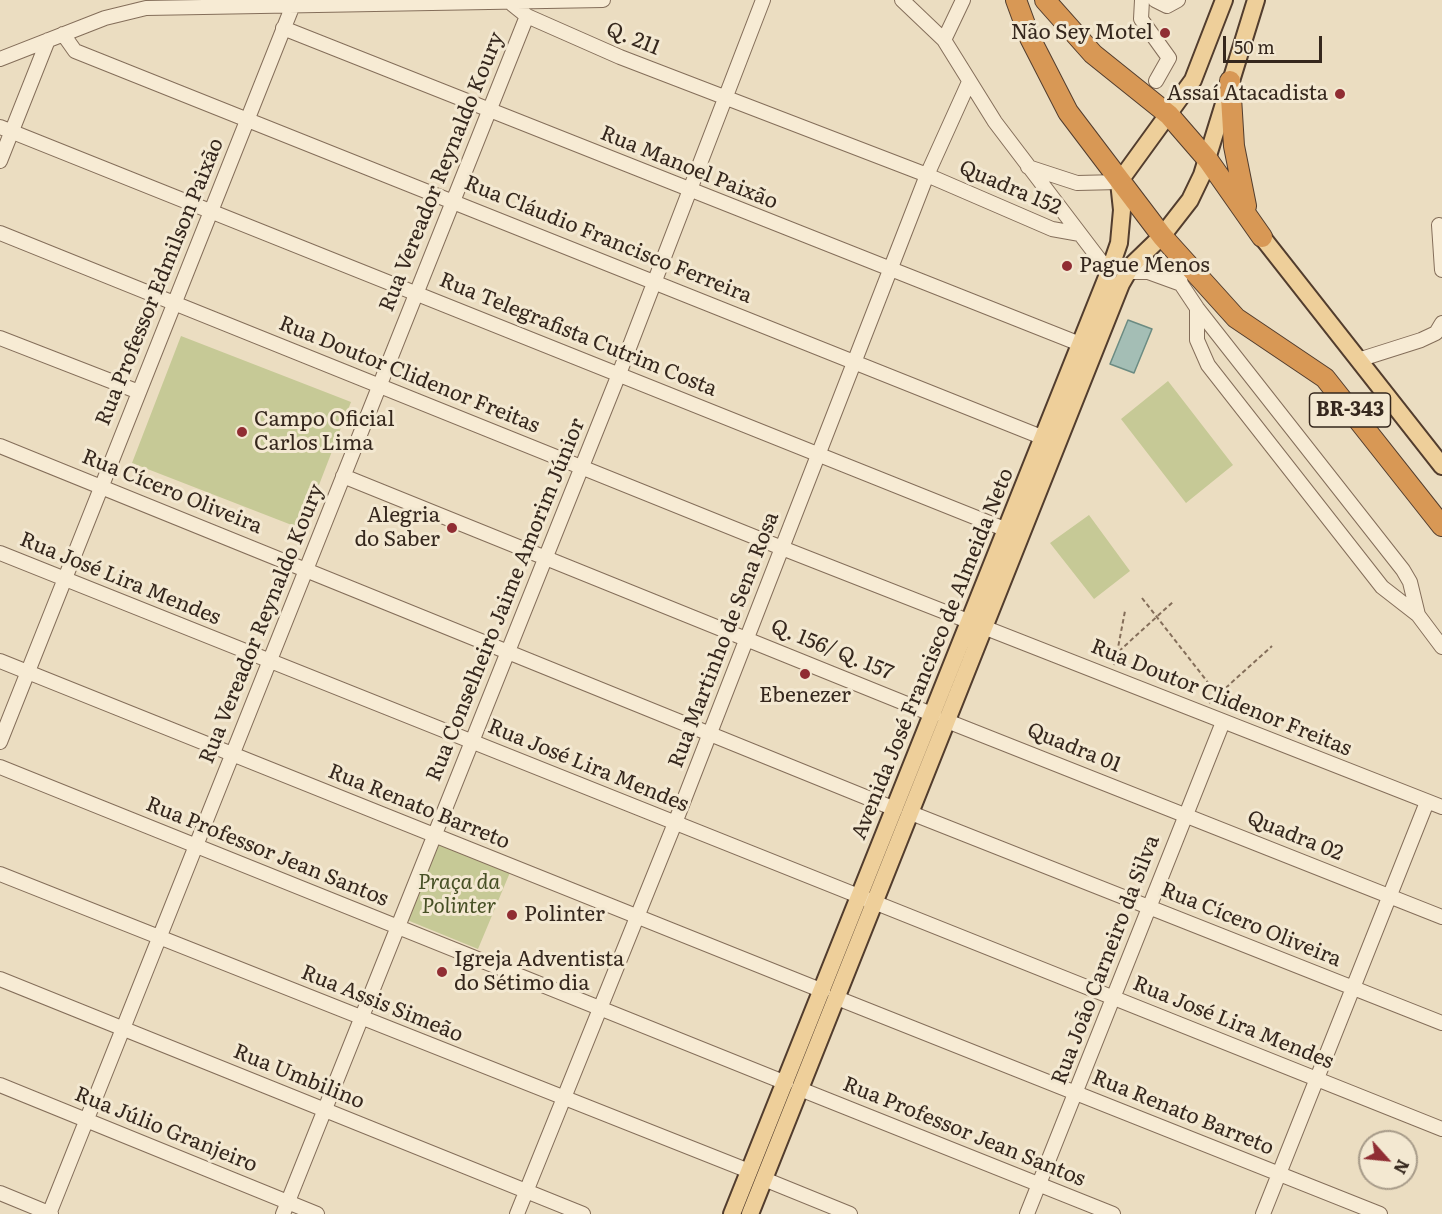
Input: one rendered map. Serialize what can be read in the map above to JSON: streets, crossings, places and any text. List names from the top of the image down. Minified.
{"streets":{"highway":["BR-343"],"main road":["Avenida José Francisco de Almeida Neto"],"street":["Q. 211","Rua Manoel Paixão","Rua Vereador Reynaldo Koury","Quadra 152","Rua Cláudio Francisco Ferreira","Rua Professor Edmilson Paixão","Rua Telegrafista Cutrim Costa","Rua Doutor Clidenor Freitas","Rua Cícero Oliveira","Rua José Lira Mendes","Rua Conselheiro Jaime Amorim Júnior","Rua Martinho de Sena Rosa","Q. 156/ Q. 157","Quadra 01","Rua Renato Barreto","Quadra 02","Rua Professor Jean Santos","Rua João Carneiro da Silva","Rua Assis Simeão","Rua Umbilino","Rua Júlio Granjeiro"]},"crossings":[["Q. 211","Rua Vereador Reynaldo Koury"],["Q. 211","Quadra 152"],["Q. 211","Rua Conselheiro Jaime Amorim Júnior"],["Q. 211","Rua Martinho de Sena Rosa"],["Rua Manoel Paixão","Rua Vereador Reynaldo Koury"],["Rua Manoel Paixão","Rua Professor Edmilson Paixão"],["Rua Manoel Paixão","Rua Conselheiro Jaime Amorim Júnior"],["Rua Manoel Paixão","Rua Martinho de Sena Rosa"],["Rua Manoel Paixão","Avenida José Francisco de Almeida Neto"],["Rua Vereador Reynaldo Koury","Rua Cláudio Francisco Ferreira"],["Rua Vereador Reynaldo Koury","Rua Telegrafista Cutrim Costa"],["Rua Vereador Reynaldo Koury","Rua Doutor Clidenor Freitas"],["Rua Vereador Reynaldo Koury","Rua Cícero Oliveira"],["Rua Vereador Reynaldo Koury","Rua José Lira Mendes"],["Rua Vereador Reynaldo Koury","Q. 156/ Q. 157"],["Rua Vereador Reynaldo Koury","Rua Renato Barreto"],["Rua Vereador Reynaldo Koury","Rua Professor Jean Santos"],["Rua Vereador Reynaldo Koury","Rua Assis Simeão"],["Rua Vereador Reynaldo Koury","Rua Umbilino"],["Rua Vereador Reynaldo Koury","Rua Júlio Granjeiro"],["Quadra 152","Rua Martinho de Sena Rosa"],["Rua Cláudio Francisco Ferreira","Rua Professor Edmilson Paixão"],["Rua Cláudio Francisco Ferreira","Rua Conselheiro Jaime Amorim Júnior"],["Rua Cláudio Francisco Ferreira","Rua Martinho de Sena Rosa"],["Rua Cláudio Francisco Ferreira","Avenida José Francisco de Almeida Neto"],["Rua Professor Edmilson Paixão","Rua Telegrafista Cutrim Costa"],["Rua Professor Edmilson Paixão","Rua Doutor Clidenor Freitas"],["Rua Professor Edmilson Paixão","Rua Cícero Oliveira"],["Rua Professor Edmilson Paixão","Rua José Lira Mendes"],["Rua Professor Edmilson Paixão","Rua Renato Barreto"],["Rua Telegrafista Cutrim Costa","Rua Conselheiro Jaime Amorim Júnior"],["Rua Telegrafista Cutrim Costa","Rua Martinho de Sena Rosa"],["Rua Telegrafista Cutrim Costa","Avenida José Francisco de Almeida Neto"],["Rua Doutor Clidenor Freitas","Rua Conselheiro Jaime Amorim Júnior"],["Rua Doutor Clidenor Freitas","Rua Martinho de Sena Rosa"],["Rua Doutor Clidenor Freitas","Avenida José Francisco de Almeida Neto"],["Rua Doutor Clidenor Freitas","Rua João Carneiro da Silva"],["BR-343","Avenida José Francisco de Almeida Neto"],["Rua Cícero Oliveira","Rua Conselheiro Jaime Amorim Júnior"],["Rua Cícero Oliveira","Rua Martinho de Sena Rosa"],["Rua Cícero Oliveira","Avenida José Francisco de Almeida Neto"],["Rua Cícero Oliveira","Rua João Carneiro da Silva"],["Rua José Lira Mendes","Rua Conselheiro Jaime Amorim Júnior"],["Rua José Lira Mendes","Rua Martinho de Sena Rosa"],["Rua José Lira Mendes","Avenida José Francisco de Almeida Neto"],["Rua José Lira Mendes","Rua João Carneiro da Silva"],["Rua Conselheiro Jaime Amorim Júnior","Q. 156/ Q. 157"],["Rua Conselheiro Jaime Amorim Júnior","Rua Renato Barreto"],["Rua Conselheiro Jaime Amorim Júnior","Rua Professor Jean Santos"],["Rua Conselheiro Jaime Amorim Júnior","Rua Assis Simeão"],["Rua Conselheiro Jaime Amorim Júnior","Rua Umbilino"],["Rua Conselheiro Jaime Amorim Júnior","Rua Júlio Granjeiro"],["Rua Martinho de Sena Rosa","Q. 156/ Q. 157"],["Rua Martinho de Sena Rosa","Rua Renato Barreto"],["Rua Martinho de Sena Rosa","Rua Professor Jean Santos"],["Rua Martinho de Sena Rosa","Rua Assis Simeão"],["Rua Martinho de Sena Rosa","Rua Umbilino"],["Q. 156/ Q. 157","Avenida José Francisco de Almeida Neto"],["Q. 156/ Q. 157","Quadra 01"],["Avenida José Francisco de Almeida Neto","Quadra 01"],["Avenida José Francisco de Almeida Neto","Rua Renato Barreto"],["Avenida José Francisco de Almeida Neto","Rua Professor Jean Santos"],["Avenida José Francisco de Almeida Neto","Rua Assis Simeão"],["Quadra 01","Quadra 02"],["Quadra 01","Rua João Carneiro da Silva"],["Rua Renato Barreto","Rua João Carneiro da Silva"],["Quadra 02","Rua João Carneiro da Silva"],["Rua Professor Jean Santos","Rua João Carneiro da Silva"]],"parks":["Praça da Polinter"],"places":["Não Sey Motel","Assaí Atacadista","Pague Menos","Campo Oficial Carlos Lima","Alegria do Saber","Ebenezer","Polinter","Igreja Adventista do Sétimo dia"],"scale_bar":"50 m","north":"bottom right"}
